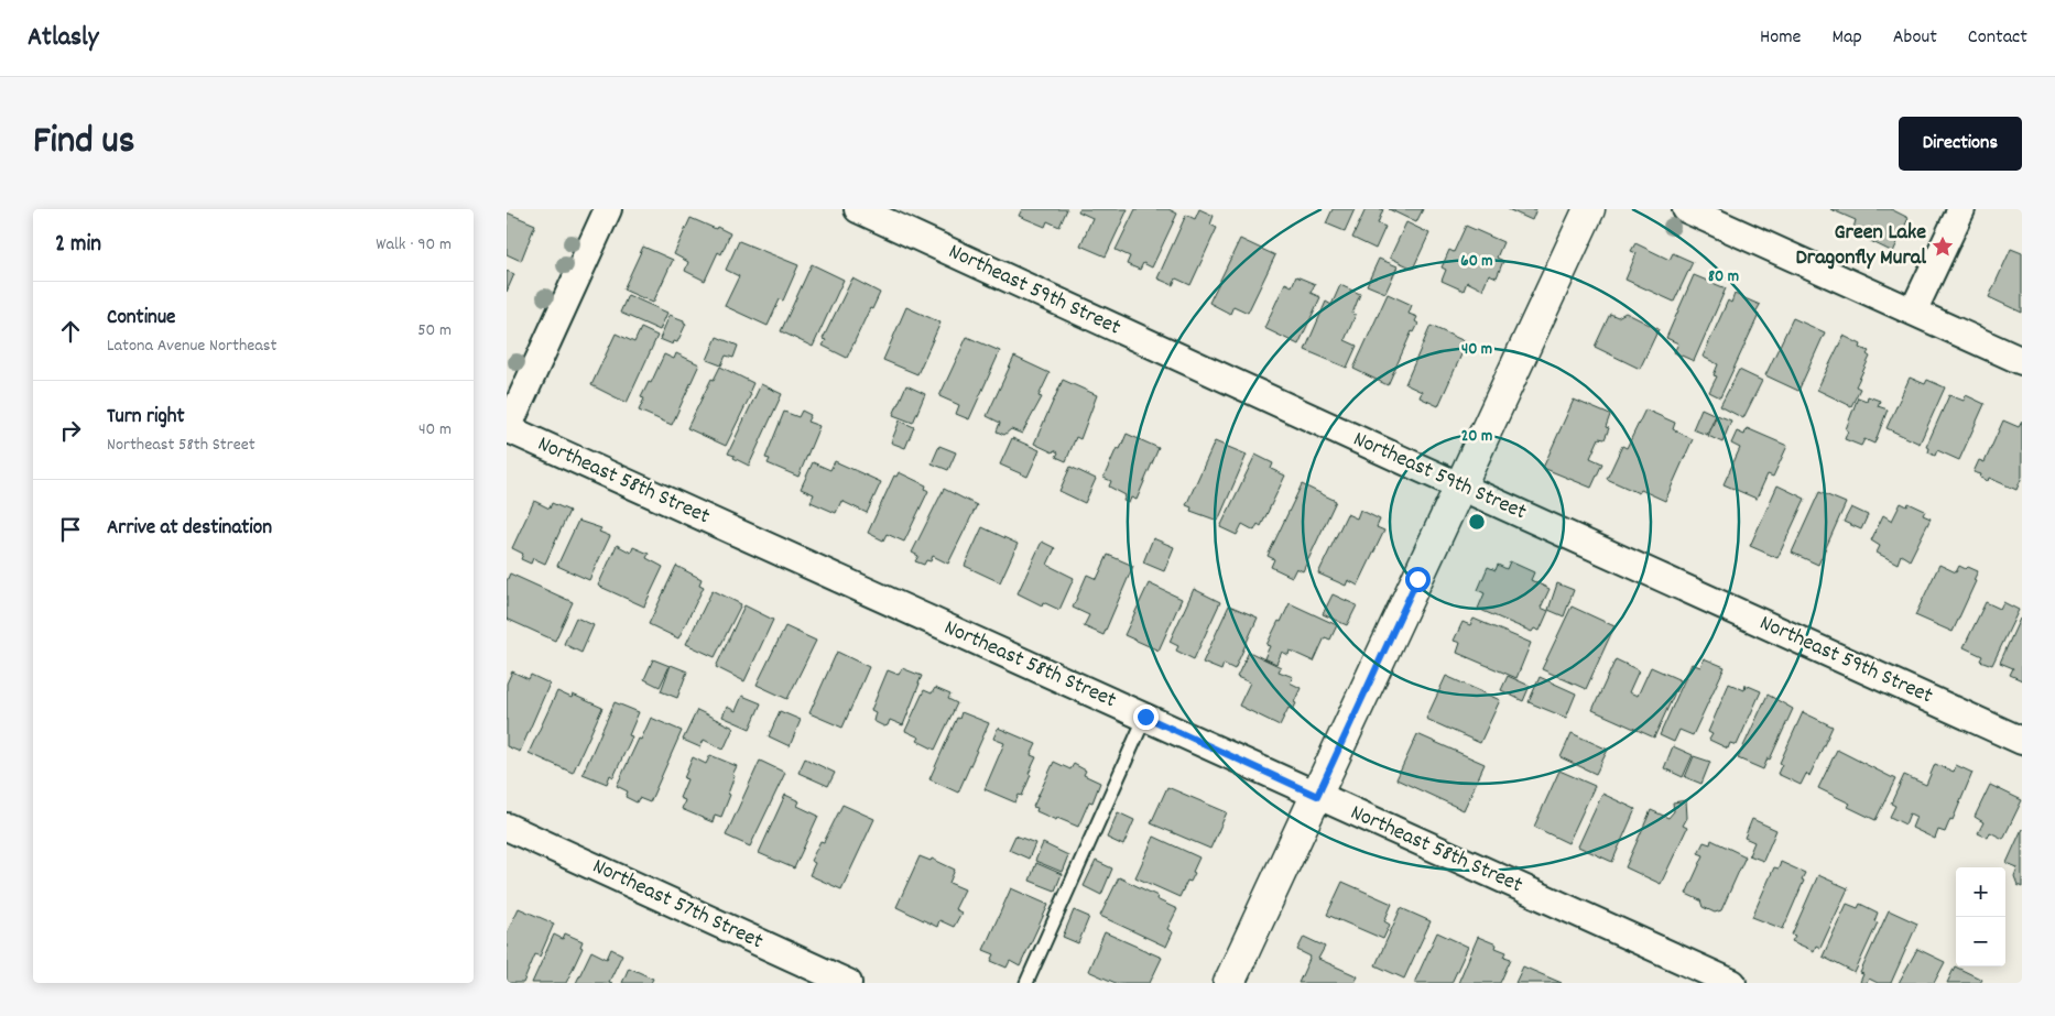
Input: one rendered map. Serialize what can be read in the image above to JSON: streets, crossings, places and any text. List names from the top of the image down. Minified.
{"streets":{"street":["Northeast 59th Street","Northeast 58th Street","Northeast 57th Street"]},"places":{"place":["Green Lake Dragonfly Mural"]},"page":{"header":"Atlasly","nav":["Home","Map","About","Contact"],"title":"Find us","buttons":"Directions","heading":["2 min","Walk · 90 m"],"list":[["Continue","Latona Avenue Northeast","50 m"],["Turn right","Northeast 58th Street","40 m"],"Arrive at destination"],"map_buttons":["+","−"]},"rings":["60 m","80 m","40 m","20 m"]}
